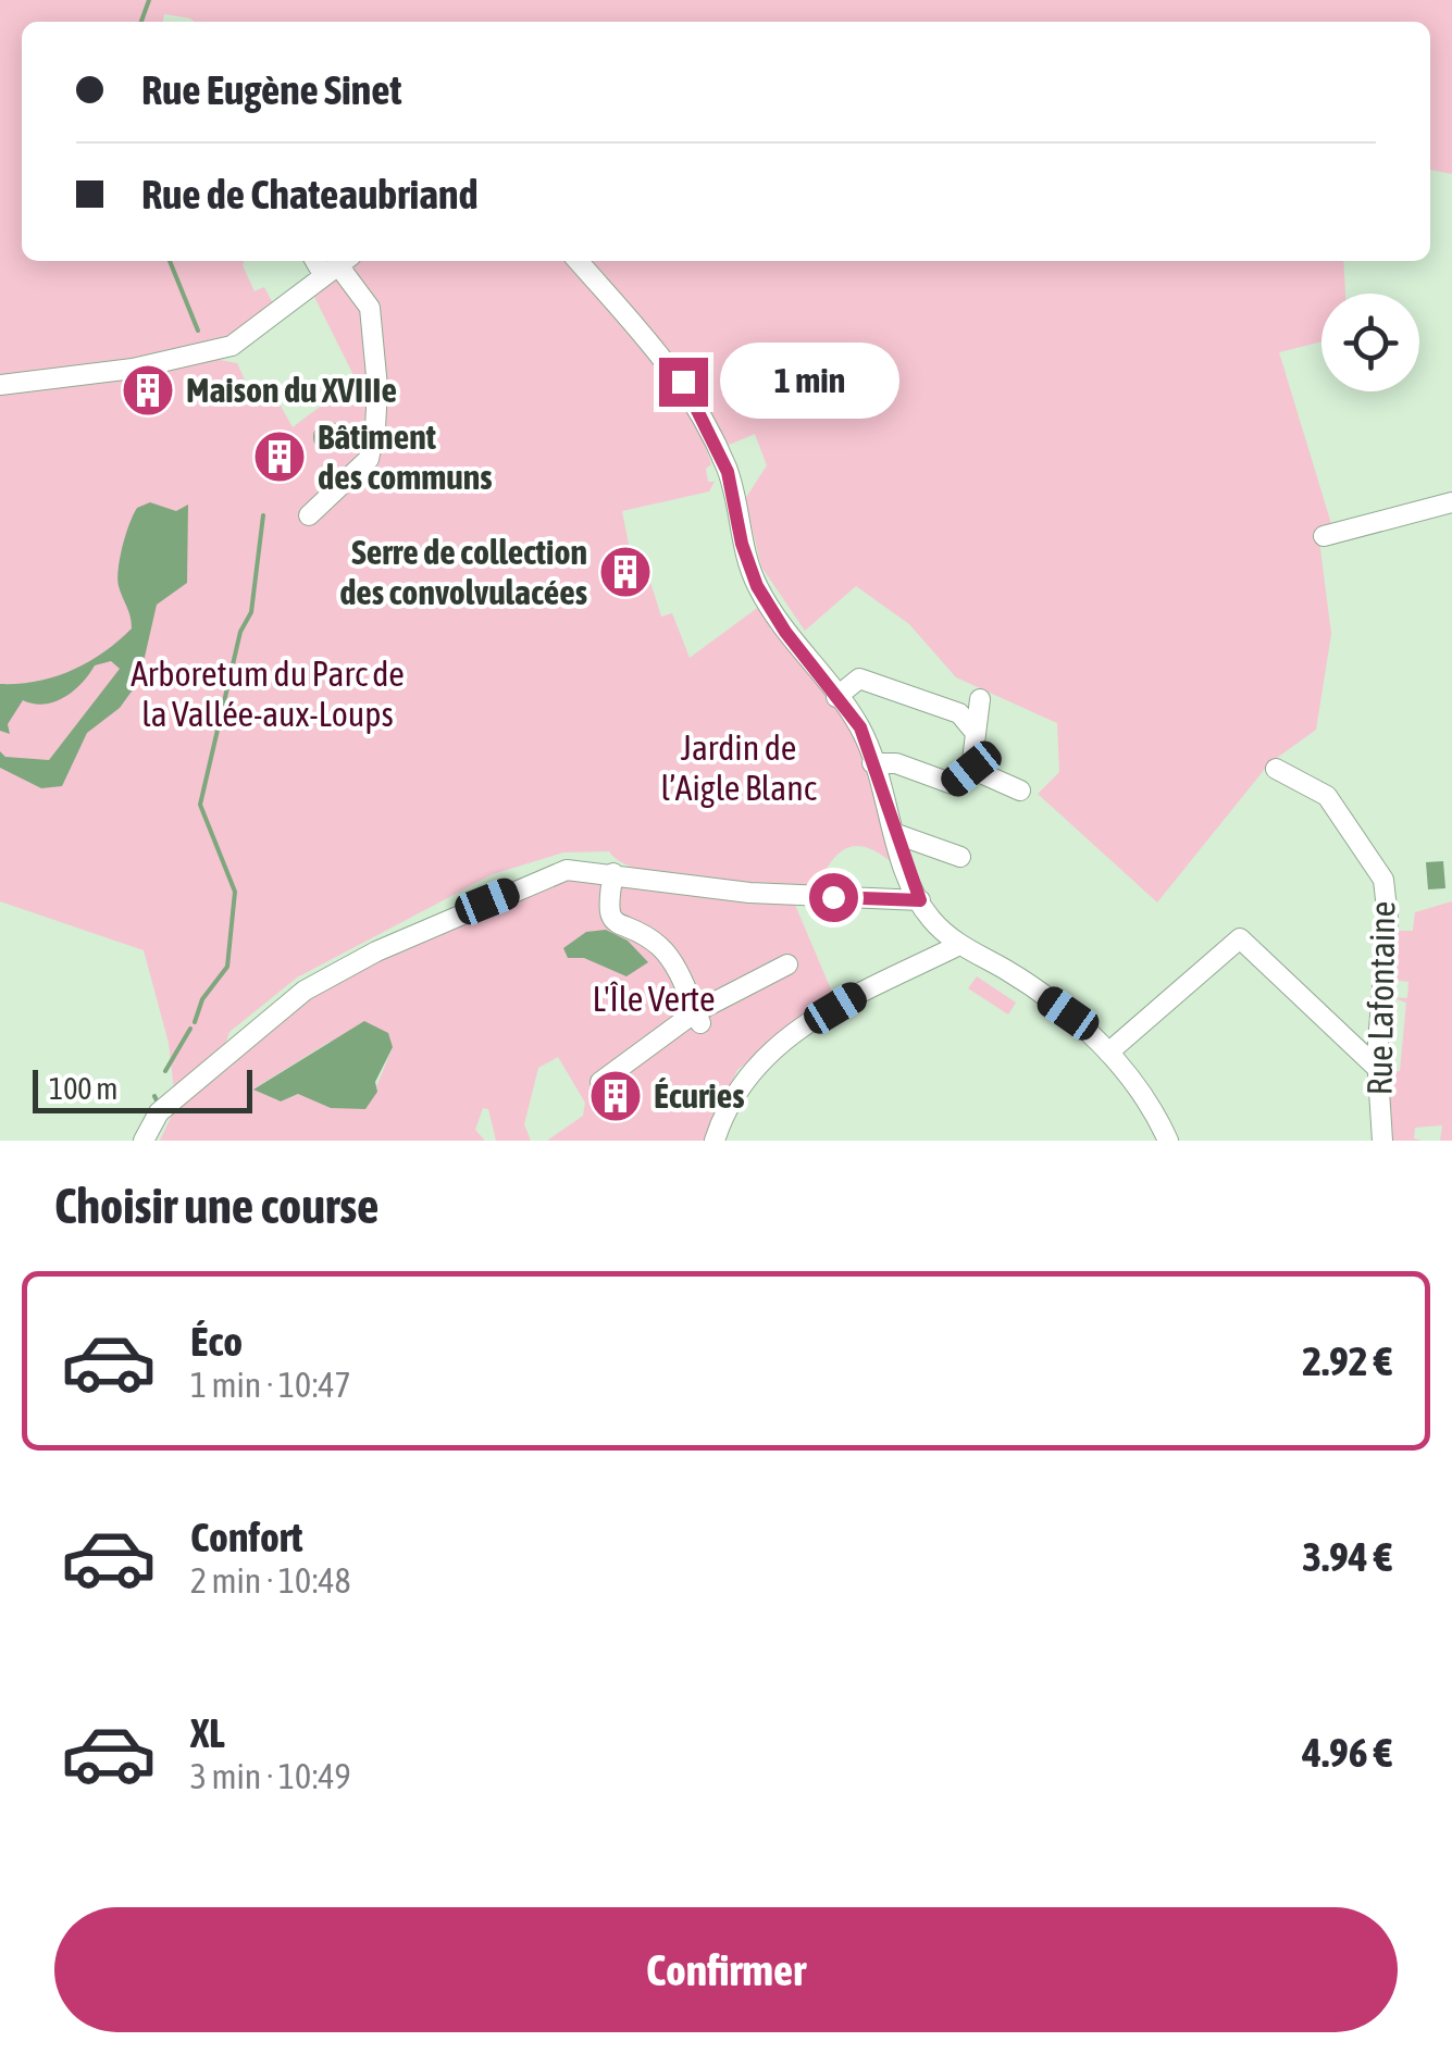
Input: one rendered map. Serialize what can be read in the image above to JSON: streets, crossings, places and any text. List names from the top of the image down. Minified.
{"streets":{"street":["Rue Lafontaine"]},"parks":["Arboretum du Parc de la Vallée-aux-Loups","Jardin de l’Aigle Blanc","L'Île Verte"],"places":{"building":["Maison du XVIIIe","Bâtiment des communs","Serre de collection des convolvulacées","Écuries"]},"scale_bar":"100 m","page":{"banner":["Rue Eugène Sinet","Rue de Chateaubriand"],"bubble":"1 min","scale":"100 m","heading":"Choisir une course","list":[{"name":"Éco","note":"1 min · 10:47","value":"2.92 €"},{"name":"Confort","note":"2 min · 10:48","value":"3.94 €"},{"name":"XL","note":"3 min · 10:49","value":"4.96 €"}],"buttons":"Confirmer"}}
